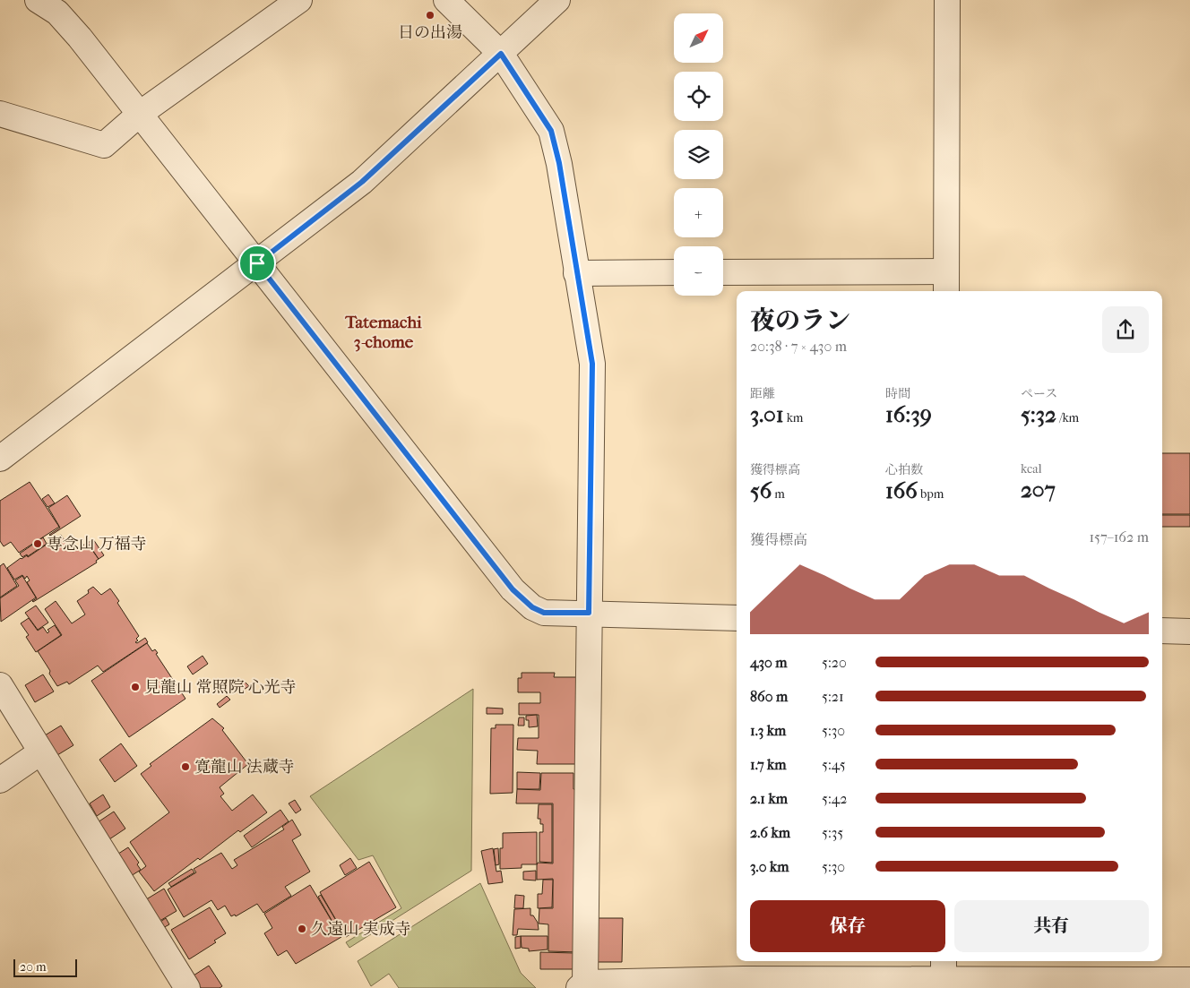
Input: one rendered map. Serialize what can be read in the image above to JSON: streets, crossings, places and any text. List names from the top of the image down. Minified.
{"districts":["Tatemachi 3-chome"],"places":["日の出湯","専念山 万福寺","見龍山 常照院 心光寺","寛龍山 法蔵寺","久遠山 実成寺"],"scale_bar":"20 m","north":"top right","page":{"map_buttons":["+","−"],"heading":["夜のラン","20:38 · 7 × 430 m"],"stats":[["距離","3.01 km"],["時間","16:39"],["ペース","5:32 /km"],["獲得標高","56 m"],["心拍数","166 bpm"],["kcal","207"]],"chart":["獲得標高","157–162 m"],"list":[{"name":"430 m","note":"5:20"},{"name":"860 m","note":"5:21"},{"name":"1.3 km","note":"5:30"},{"name":"1.7 km","note":"5:45"},{"name":"2.1 km","note":"5:42"},{"name":"2.6 km","note":"5:35"},{"name":"3.0 km","note":"5:30"}],"buttons":["保存","共有"],"scale":"20 m"}}
